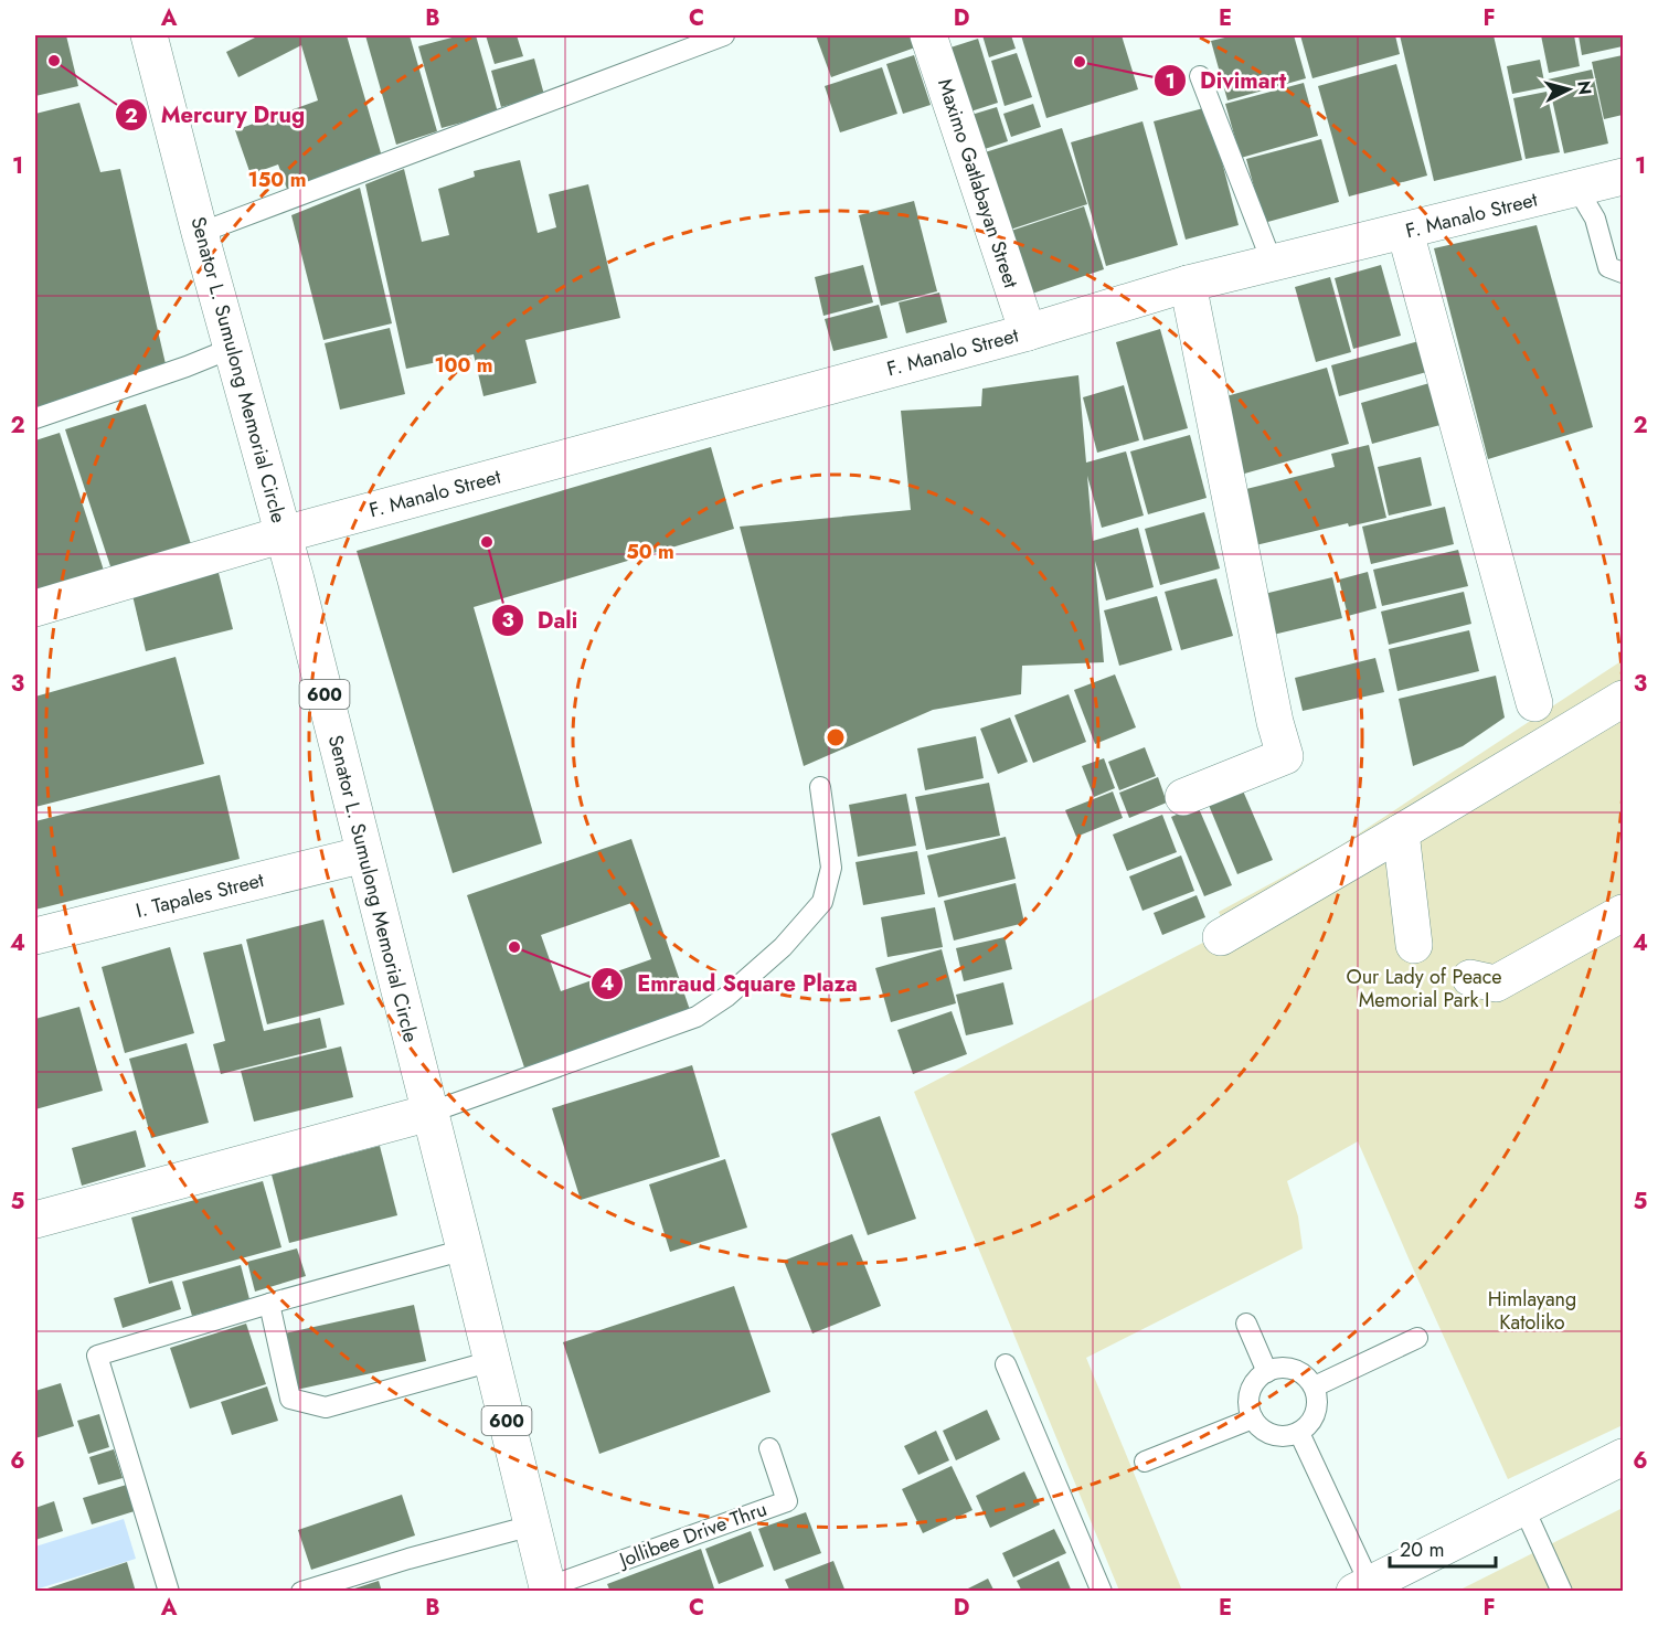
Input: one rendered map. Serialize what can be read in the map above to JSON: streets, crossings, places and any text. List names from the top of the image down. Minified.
{"streets":{"street":["Maximo Gatlabayan Street","F. Manalo Street","Senator L. Sumulong Memorial Circle","600","I. Tapales Street"],"lane":["Jollibee Drive Thru"]},"crossings":[["Maximo Gatlabayan Street","F. Manalo Street"],["F. Manalo Street","Senator L. Sumulong Memorial Circle"],["Senator L. Sumulong Memorial Circle","I. Tapales Street"],["Senator L. Sumulong Memorial Circle","Jollibee Drive Thru"]],"parks":["Our Lady of Peace Memorial Park I","Himlayang Katoliko"],"places":["Mercury Drug","Divimart","Dali","Emraud Square Plaza"],"scale_bar":"20 m","north":"right","grid":{"columns":["A","B","C","D","E","F"],"rows":["1","2","3","4","5","6"]},"rings":["150 m","100 m","50 m"]}
